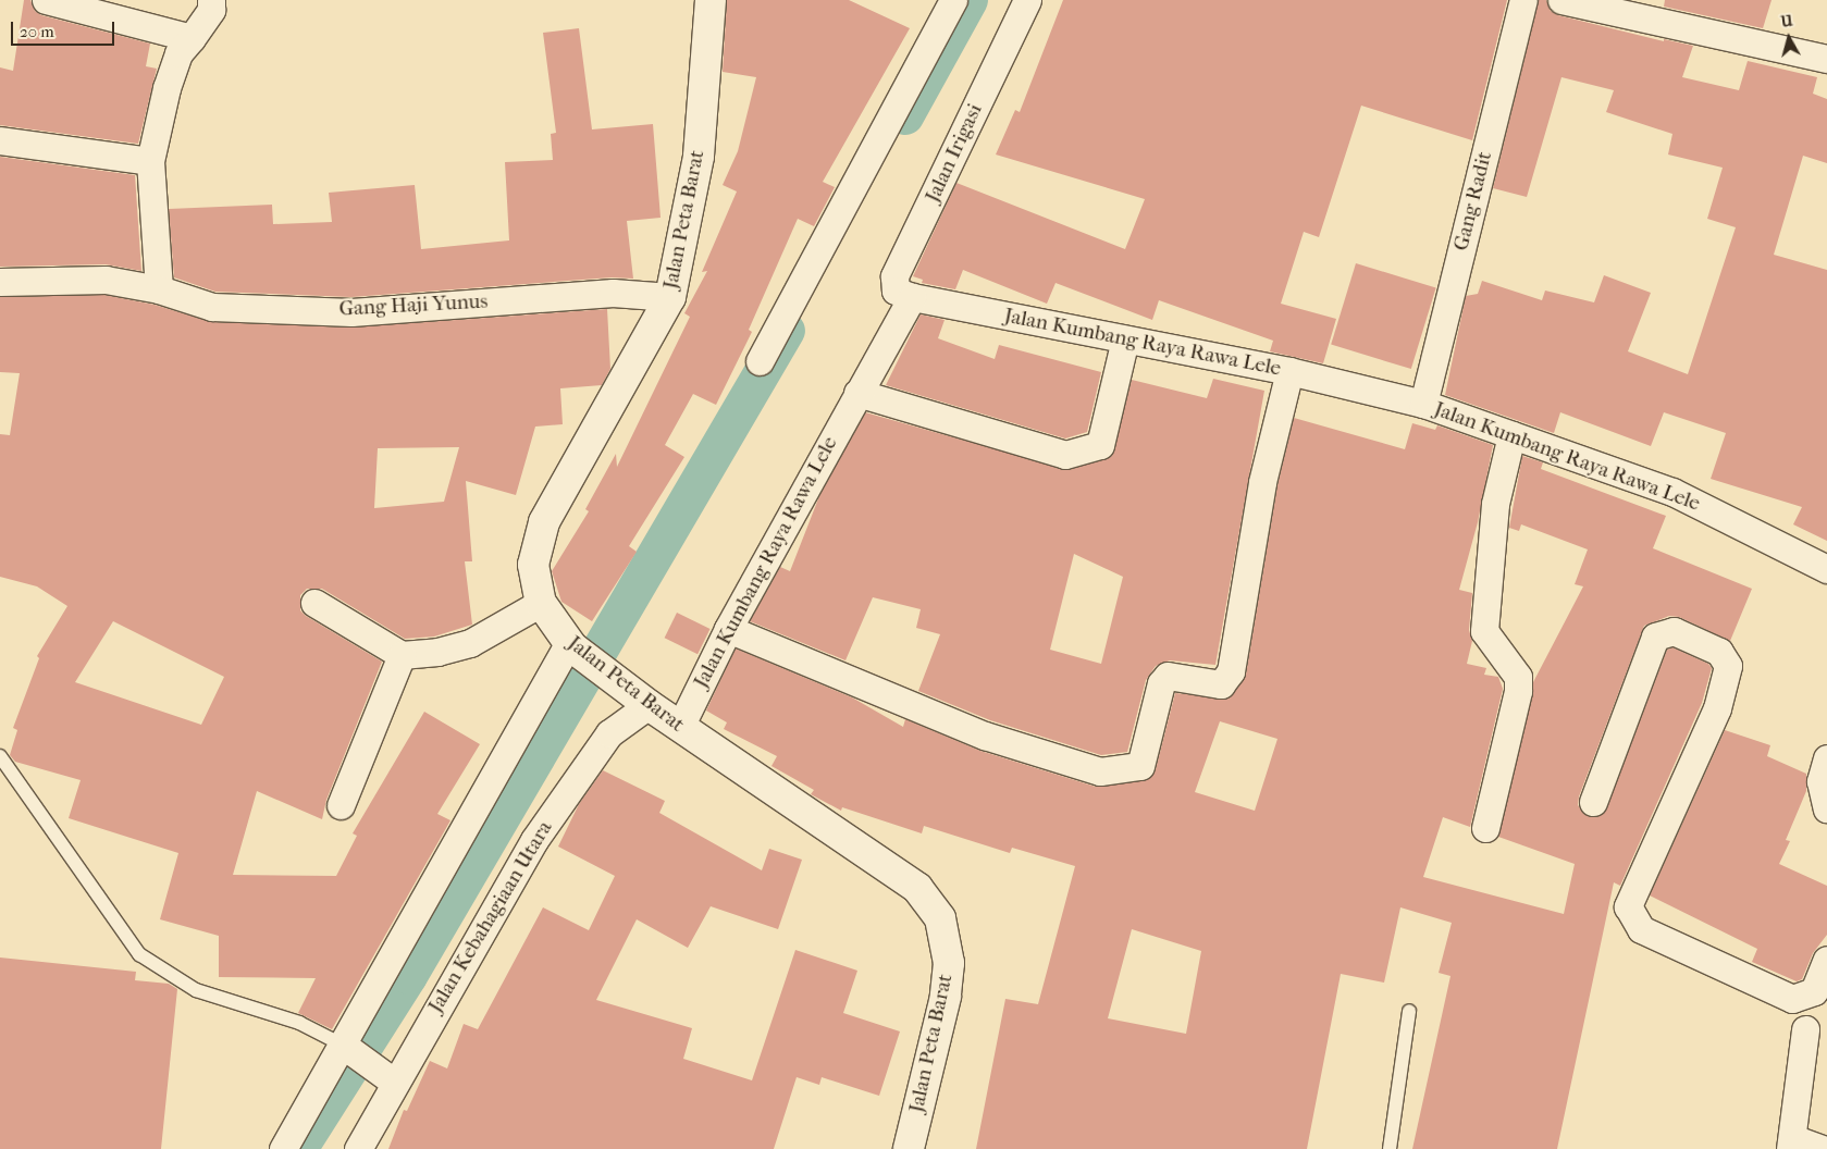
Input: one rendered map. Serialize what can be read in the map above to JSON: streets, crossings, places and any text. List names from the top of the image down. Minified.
{"streets":{"main road":["Jalan Peta Barat"],"street":["Jalan Irigasi","Gang Radit","Gang Haji Yunus","Jalan Kumbang Raya Rawa Lele","Jalan Kebahagiaan Utara"]},"crossings":[["Jalan Irigasi","Jalan Kumbang Raya Rawa Lele"],["Gang Radit","Jalan Kumbang Raya Rawa Lele"],["Jalan Peta Barat","Gang Haji Yunus"],["Jalan Peta Barat","Jalan Kumbang Raya Rawa Lele"],["Jalan Peta Barat","Jalan Kebahagiaan Utara"]],"scale_bar":"20 m","north":"top"}
